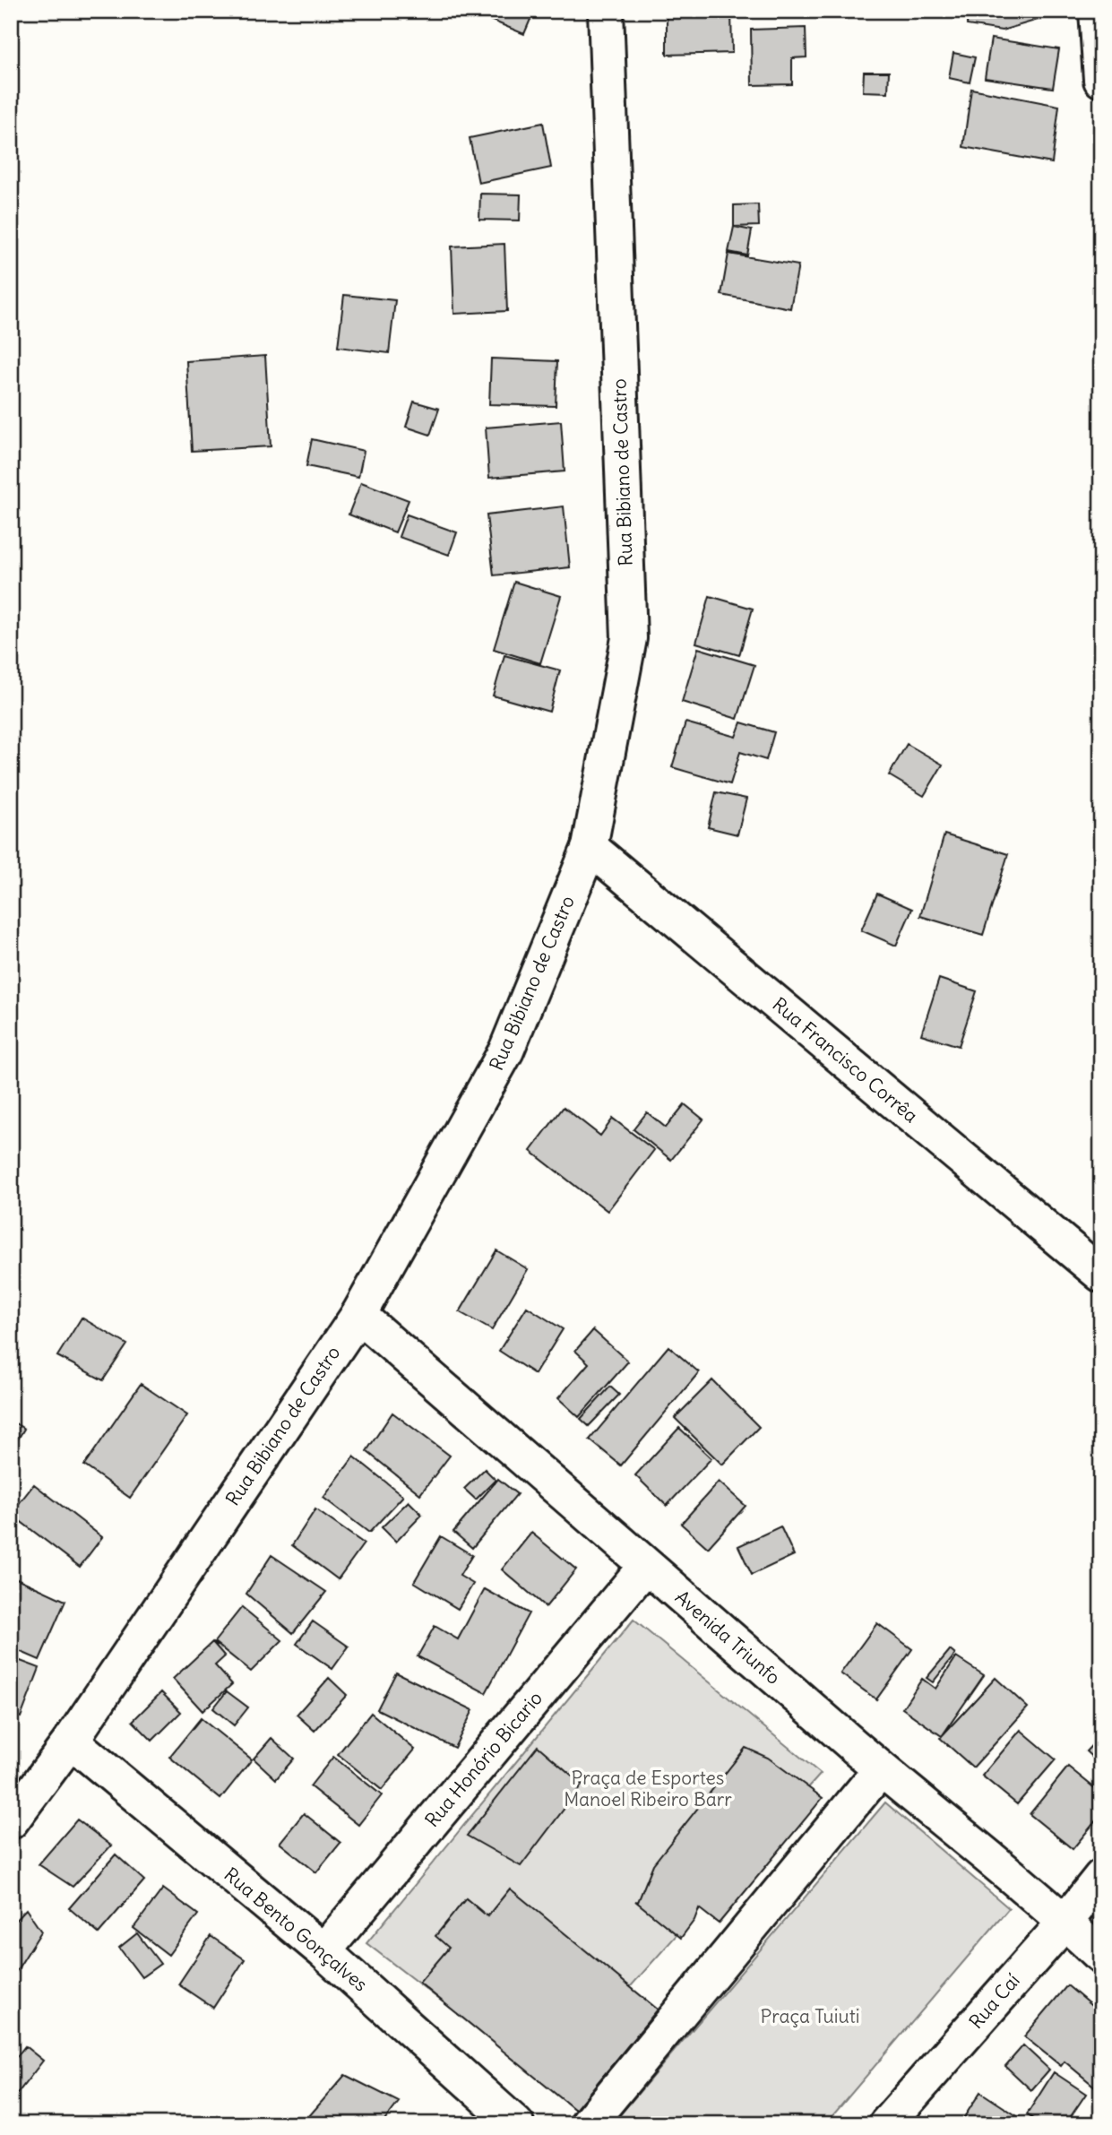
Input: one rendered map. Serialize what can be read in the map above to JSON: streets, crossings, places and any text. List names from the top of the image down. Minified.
{"streets":{"street":["Rua Bibiano de Castro","Rua Francisco Corrêa","Avenida Triunfo","Rua Honório Bicario","Rua Bento Gonçalves","Rua Caí"]},"crossings":[["Rua Bibiano de Castro","Rua Francisco Corrêa"],["Rua Bibiano de Castro","Avenida Triunfo"],["Rua Bibiano de Castro","Rua Bento Gonçalves"],["Avenida Triunfo","Rua Honório Bicario"],["Avenida Triunfo","Rua Caí"],["Rua Honório Bicario","Rua Bento Gonçalves"]],"parks":["Praça de Esportes Manoel Ribeiro Barr","Praça Tuiuti"]}
